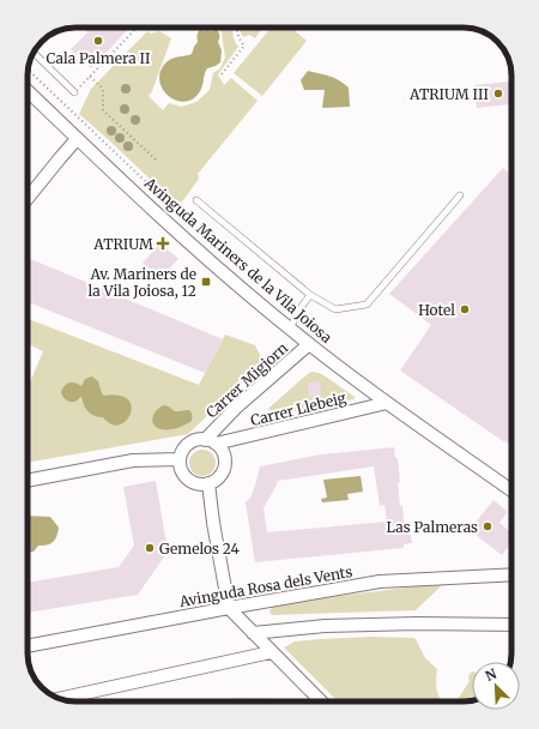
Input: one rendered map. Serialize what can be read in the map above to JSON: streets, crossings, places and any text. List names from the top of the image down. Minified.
{"streets":{"street":["Avinguda Mariners de la Vila Joiosa","Carrer Migjorn","Carrer Llebeig","Avinguda Rosa dels Vents"]},"crossings":[["Avinguda Mariners de la Vila Joiosa","Carrer Migjorn"],["Avinguda Mariners de la Vila Joiosa","Carrer Llebeig"],["Carrer Migjorn","Carrer Llebeig"]],"places":{"other":["Cala Palmera II","ATRIUM III","Hotel","Las Palmeras","Gemelos 24"],"health":["ATRIUM"],"transit":["Av. Mariners de la Vila Joiosa, 12"]},"north":"top left"}
